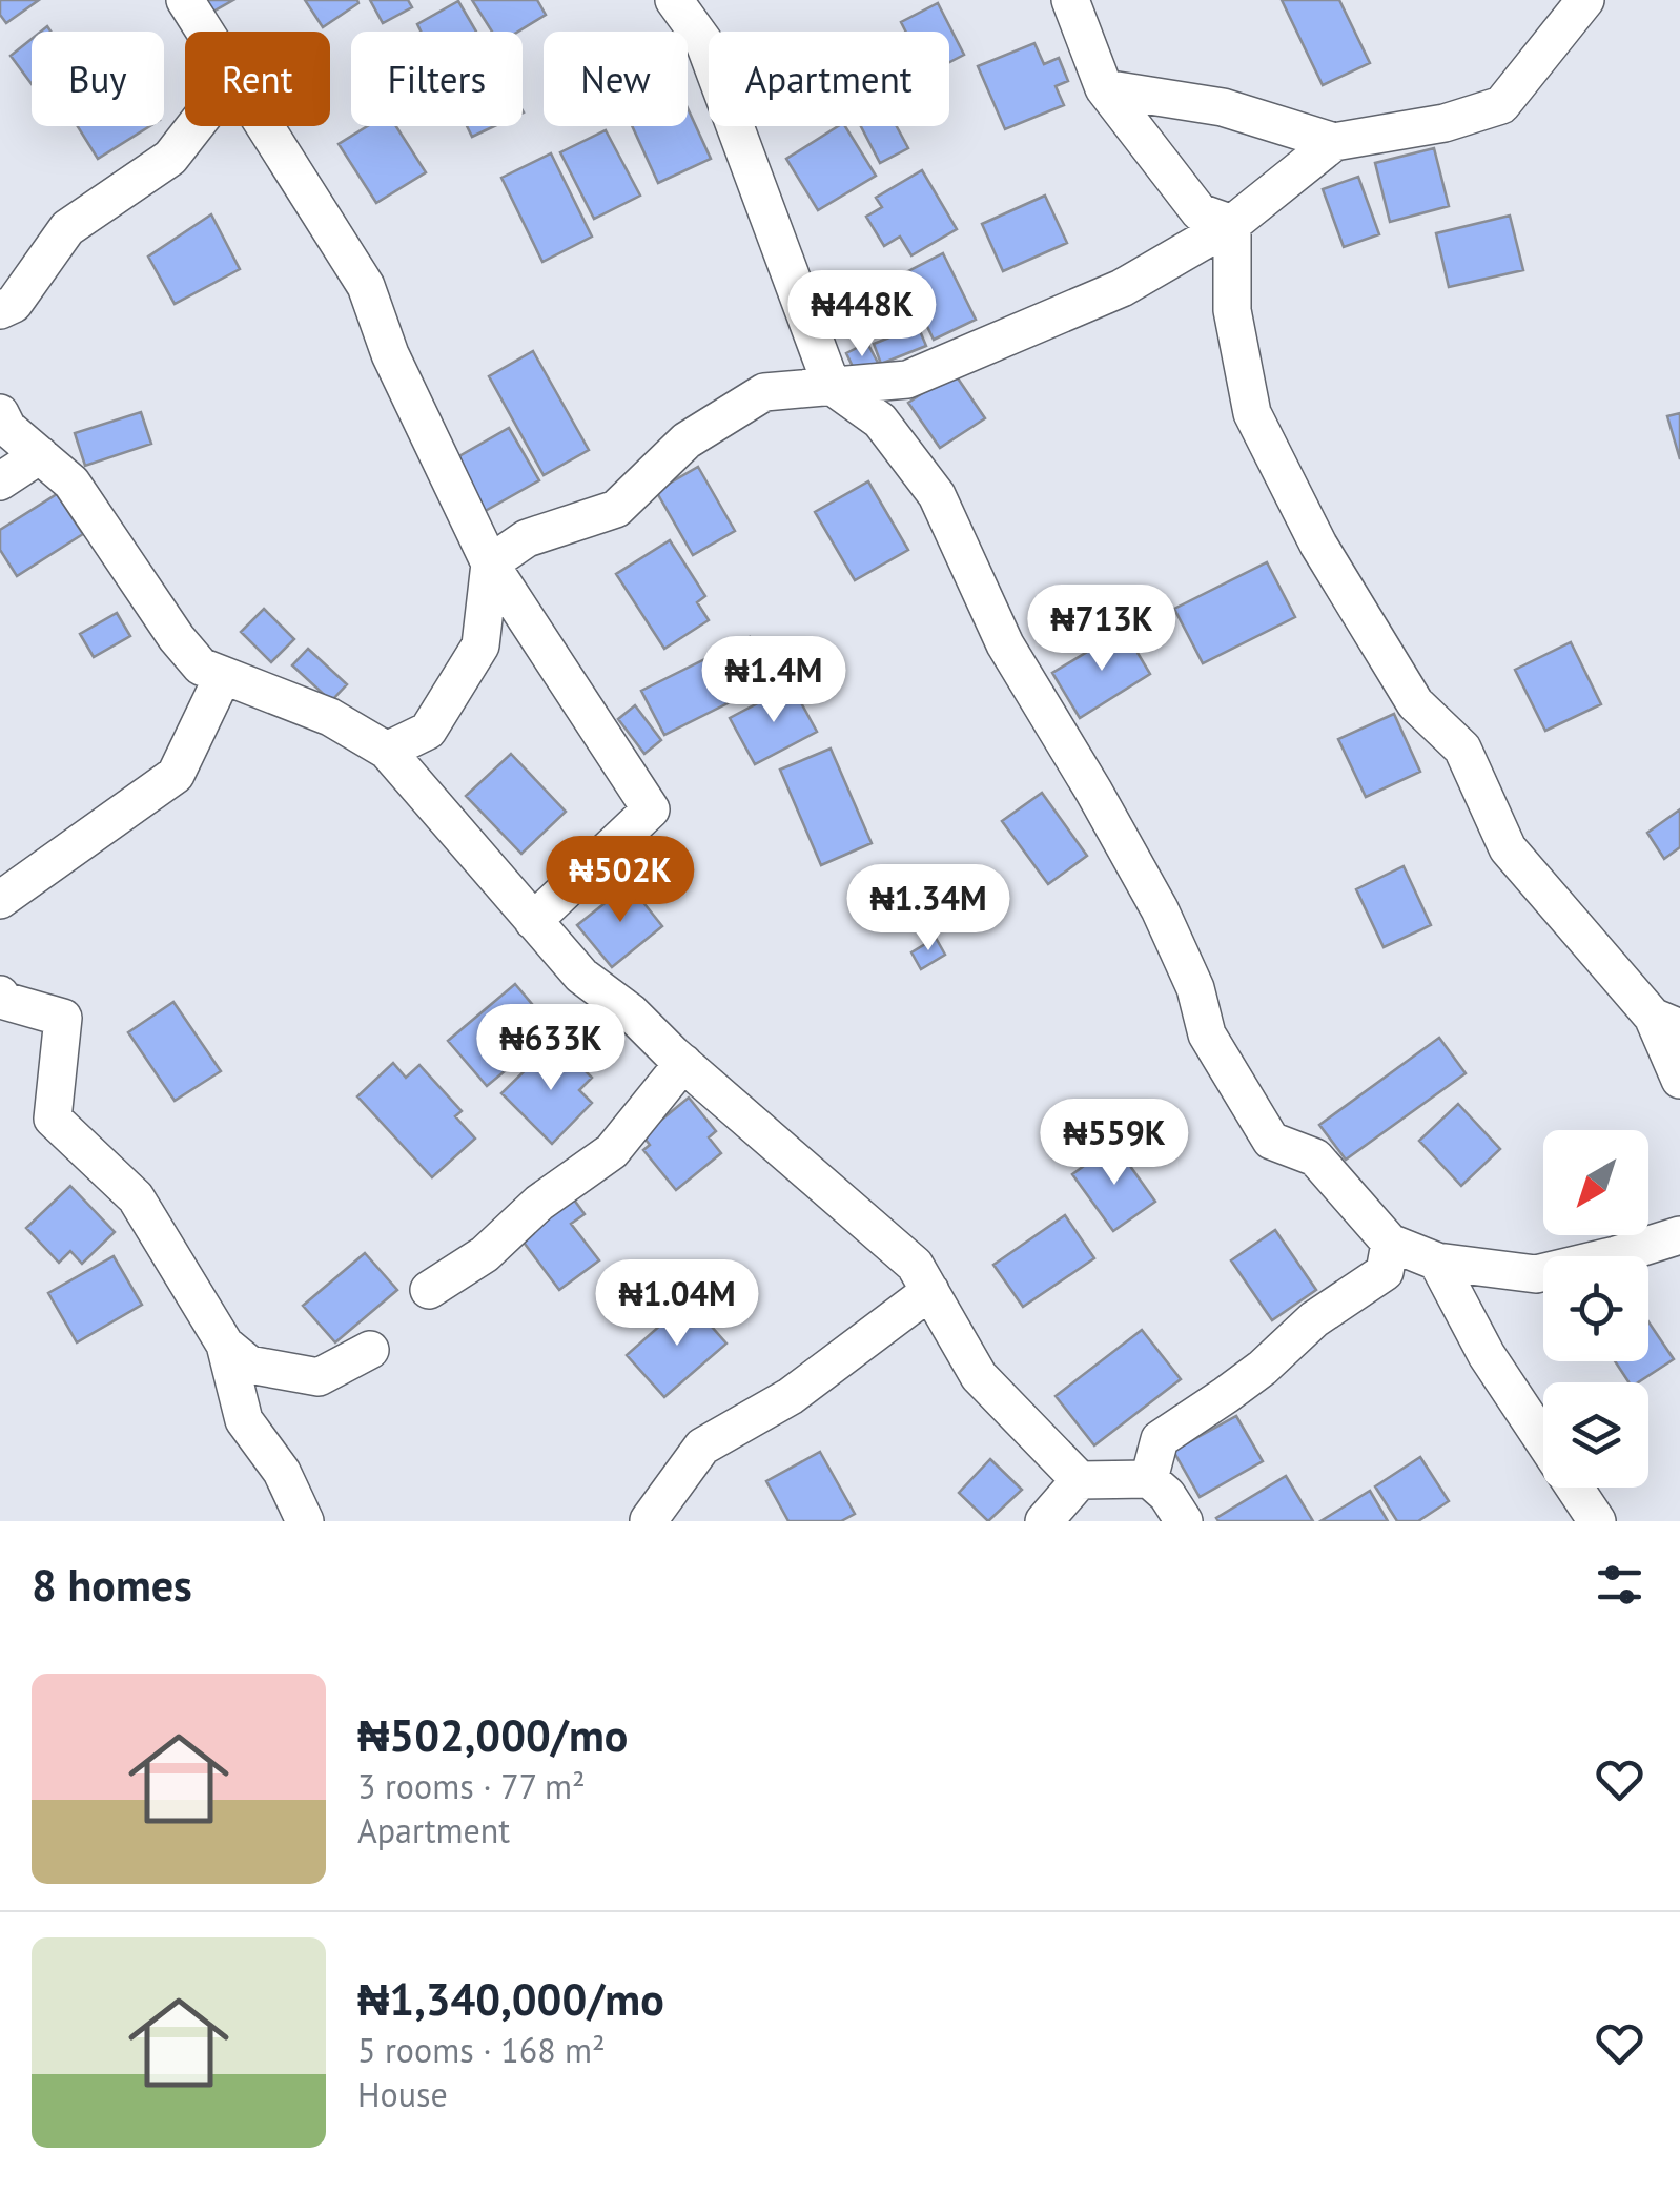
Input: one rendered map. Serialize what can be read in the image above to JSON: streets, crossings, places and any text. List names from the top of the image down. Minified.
{"north":"bottom left","page":{"chip":["Buy","Rent","Filters","New","Apartment"],"price":["₦448K","₦713K","₦1.4M","₦502K","₦1.34M","₦633K","₦559K","₦1.04M"],"heading":"8 homes","list":[{"name":"₦502,000/mo","note":"3 rooms · 77 m² · Apartment"},{"name":"₦1,340,000/mo","note":"5 rooms · 168 m² · House"}]}}
